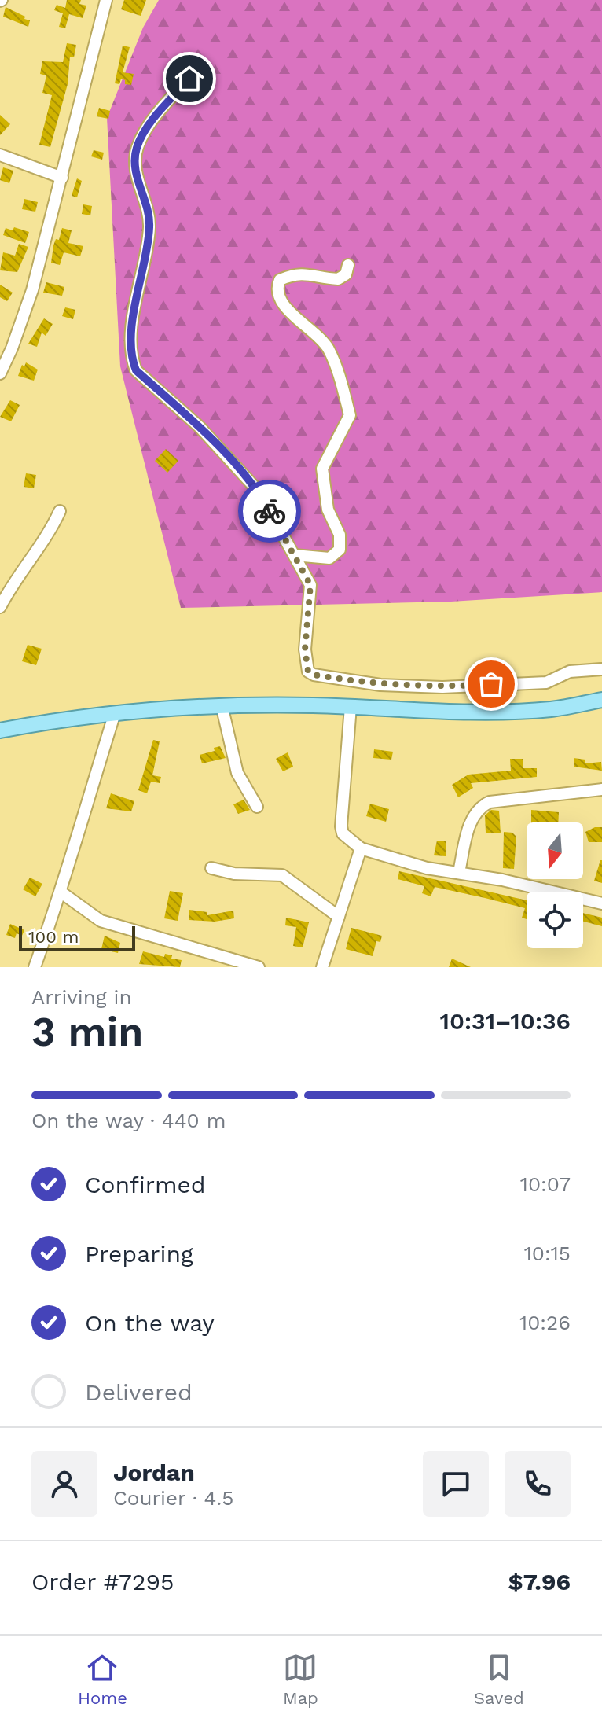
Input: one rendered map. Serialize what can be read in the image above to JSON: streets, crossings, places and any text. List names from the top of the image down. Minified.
{"scale_bar":"100 m","north":"bottom","page":{"scale":"100 m","heading":["3 min","Arriving in","10:31–10:36"],"panel":["Jordan","Courier · 4.5","Order #7295","$7.96"],"bar":"On the way · 440 m","list":[["Confirmed","10:07"],["Preparing","10:15"],["On the way","10:26"],"Delivered"],"tabs":["Home","Map","Saved"]}}
